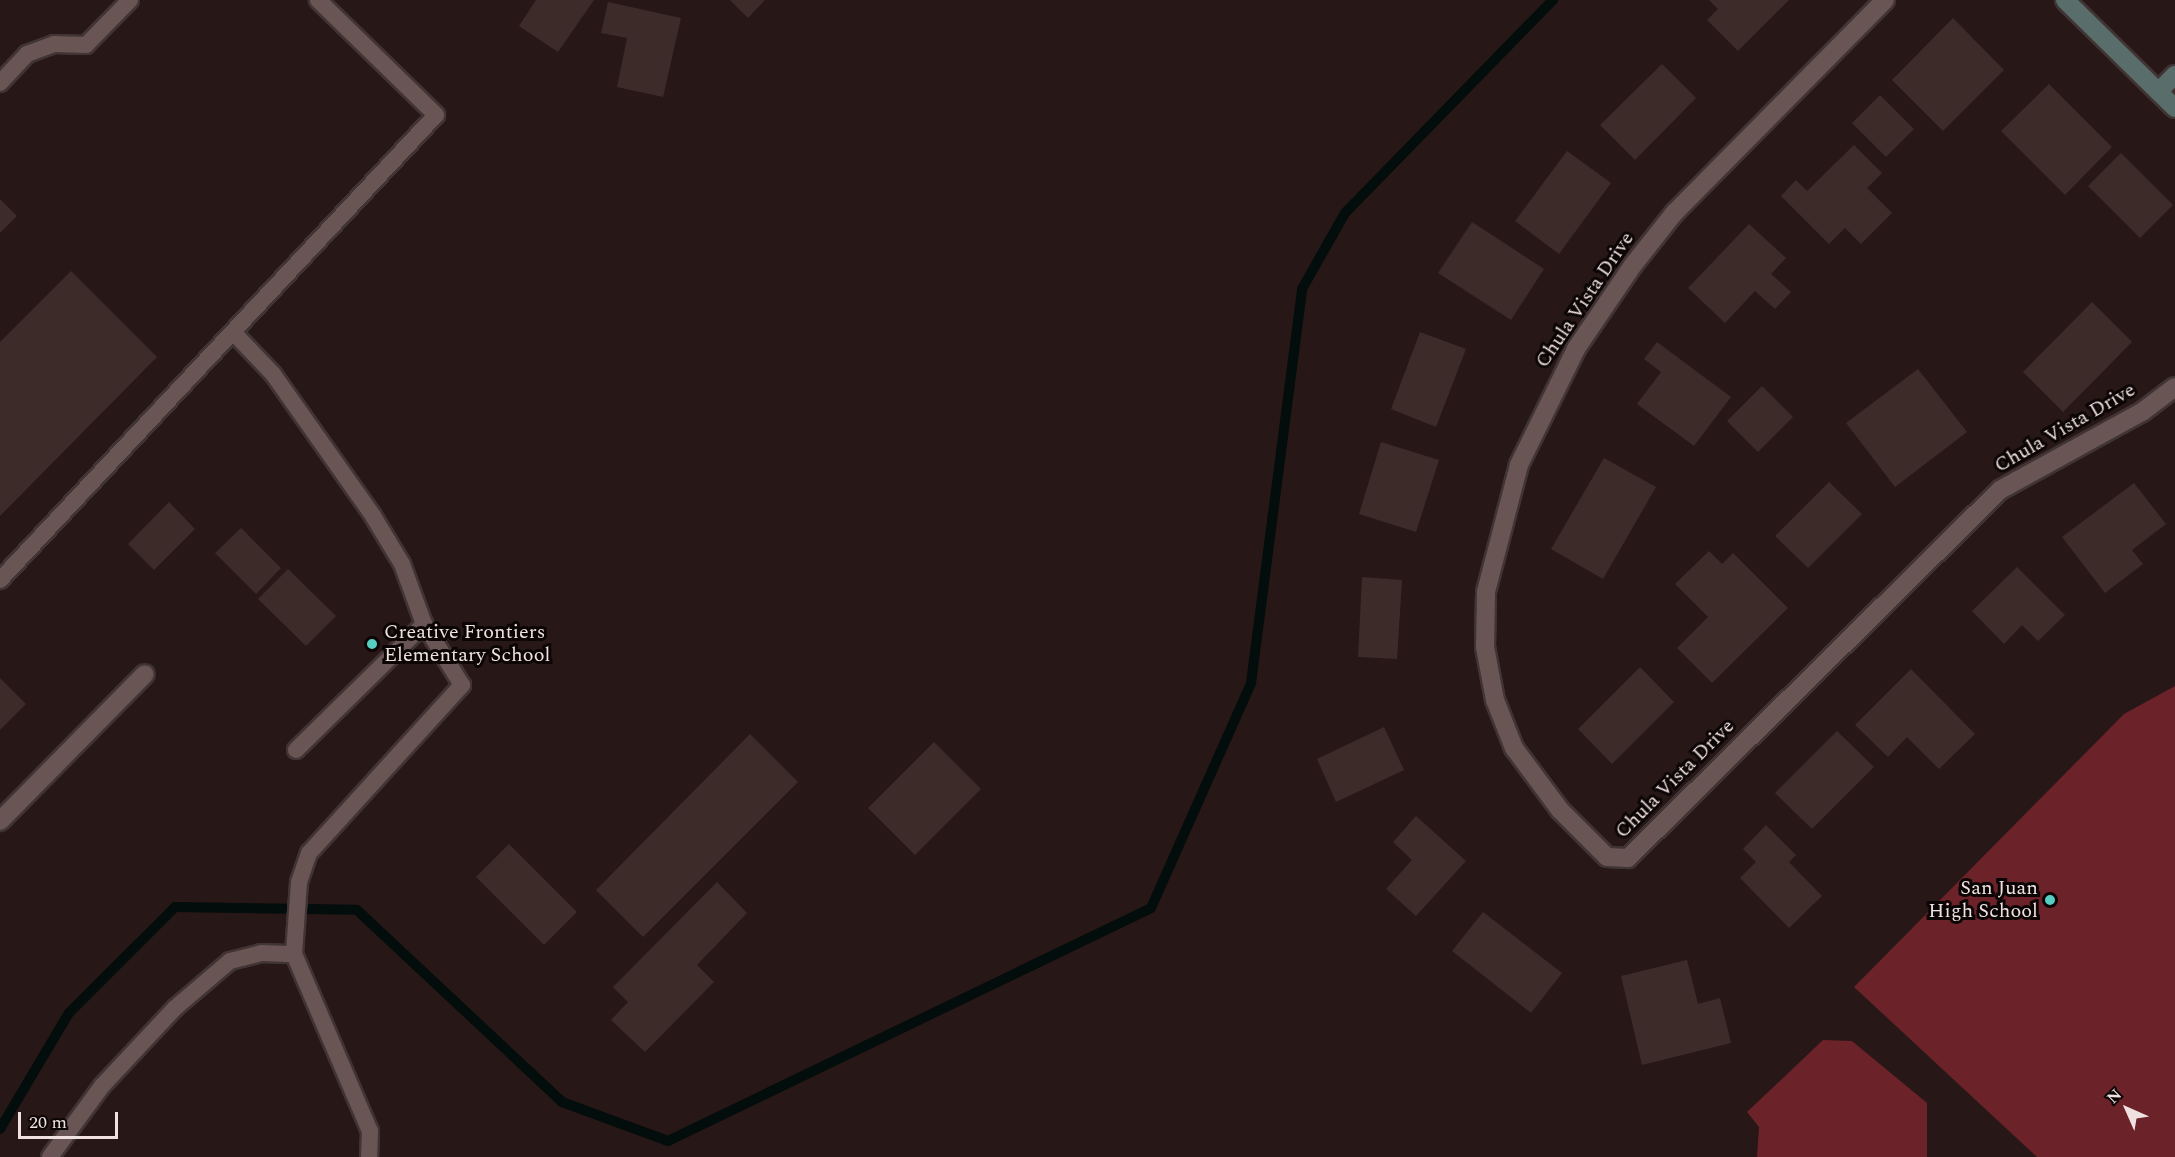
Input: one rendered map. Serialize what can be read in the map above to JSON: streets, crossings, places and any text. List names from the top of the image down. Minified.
{"streets":{"street":["Chula Vista Drive"]},"places":["Creative Frontiers Elementary School","San Juan High School"],"scale_bar":"20 m","north":"top left"}
